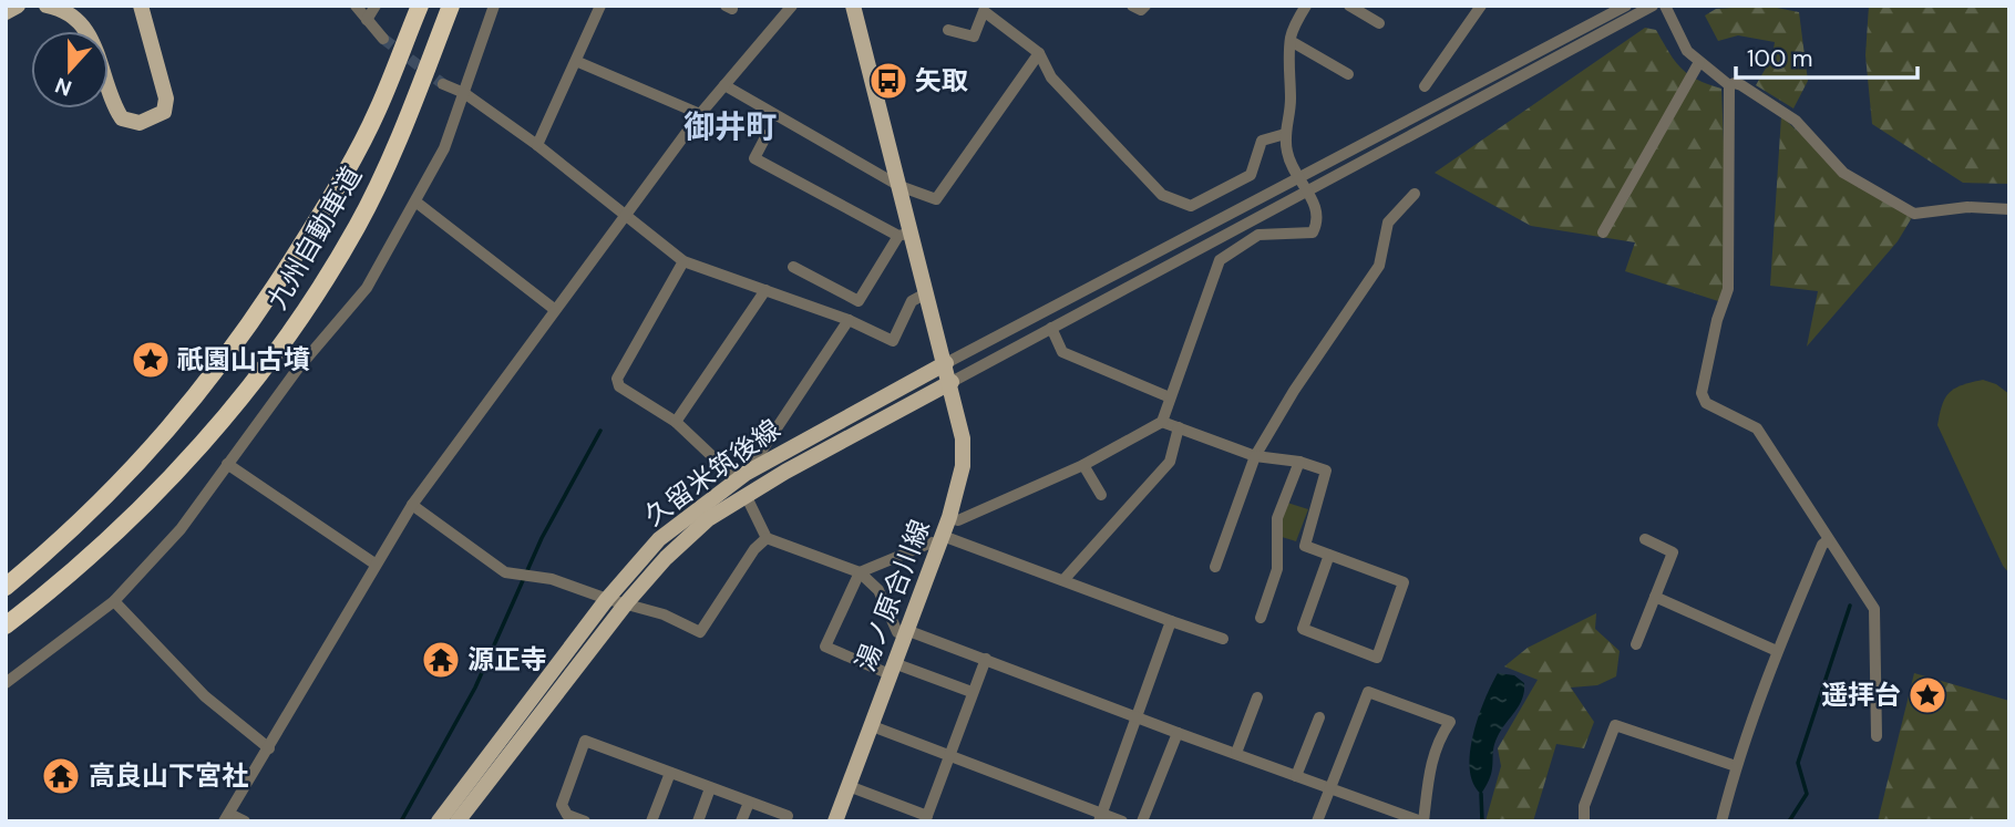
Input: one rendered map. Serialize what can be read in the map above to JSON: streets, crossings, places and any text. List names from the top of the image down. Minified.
{"streets":{"highway":["九州自動車道"],"main road":["久留米筑後線","湯ノ原合川線"]},"crossings":[["久留米筑後線","湯ノ原合川線"]],"districts":["御井町"],"places":{"bus stop":["矢取"],"place":["祇園山古墳","遥拝台"],"temple":["源正寺","高良山下宮社"]},"scale_bar":"100 m","north":"bottom"}
